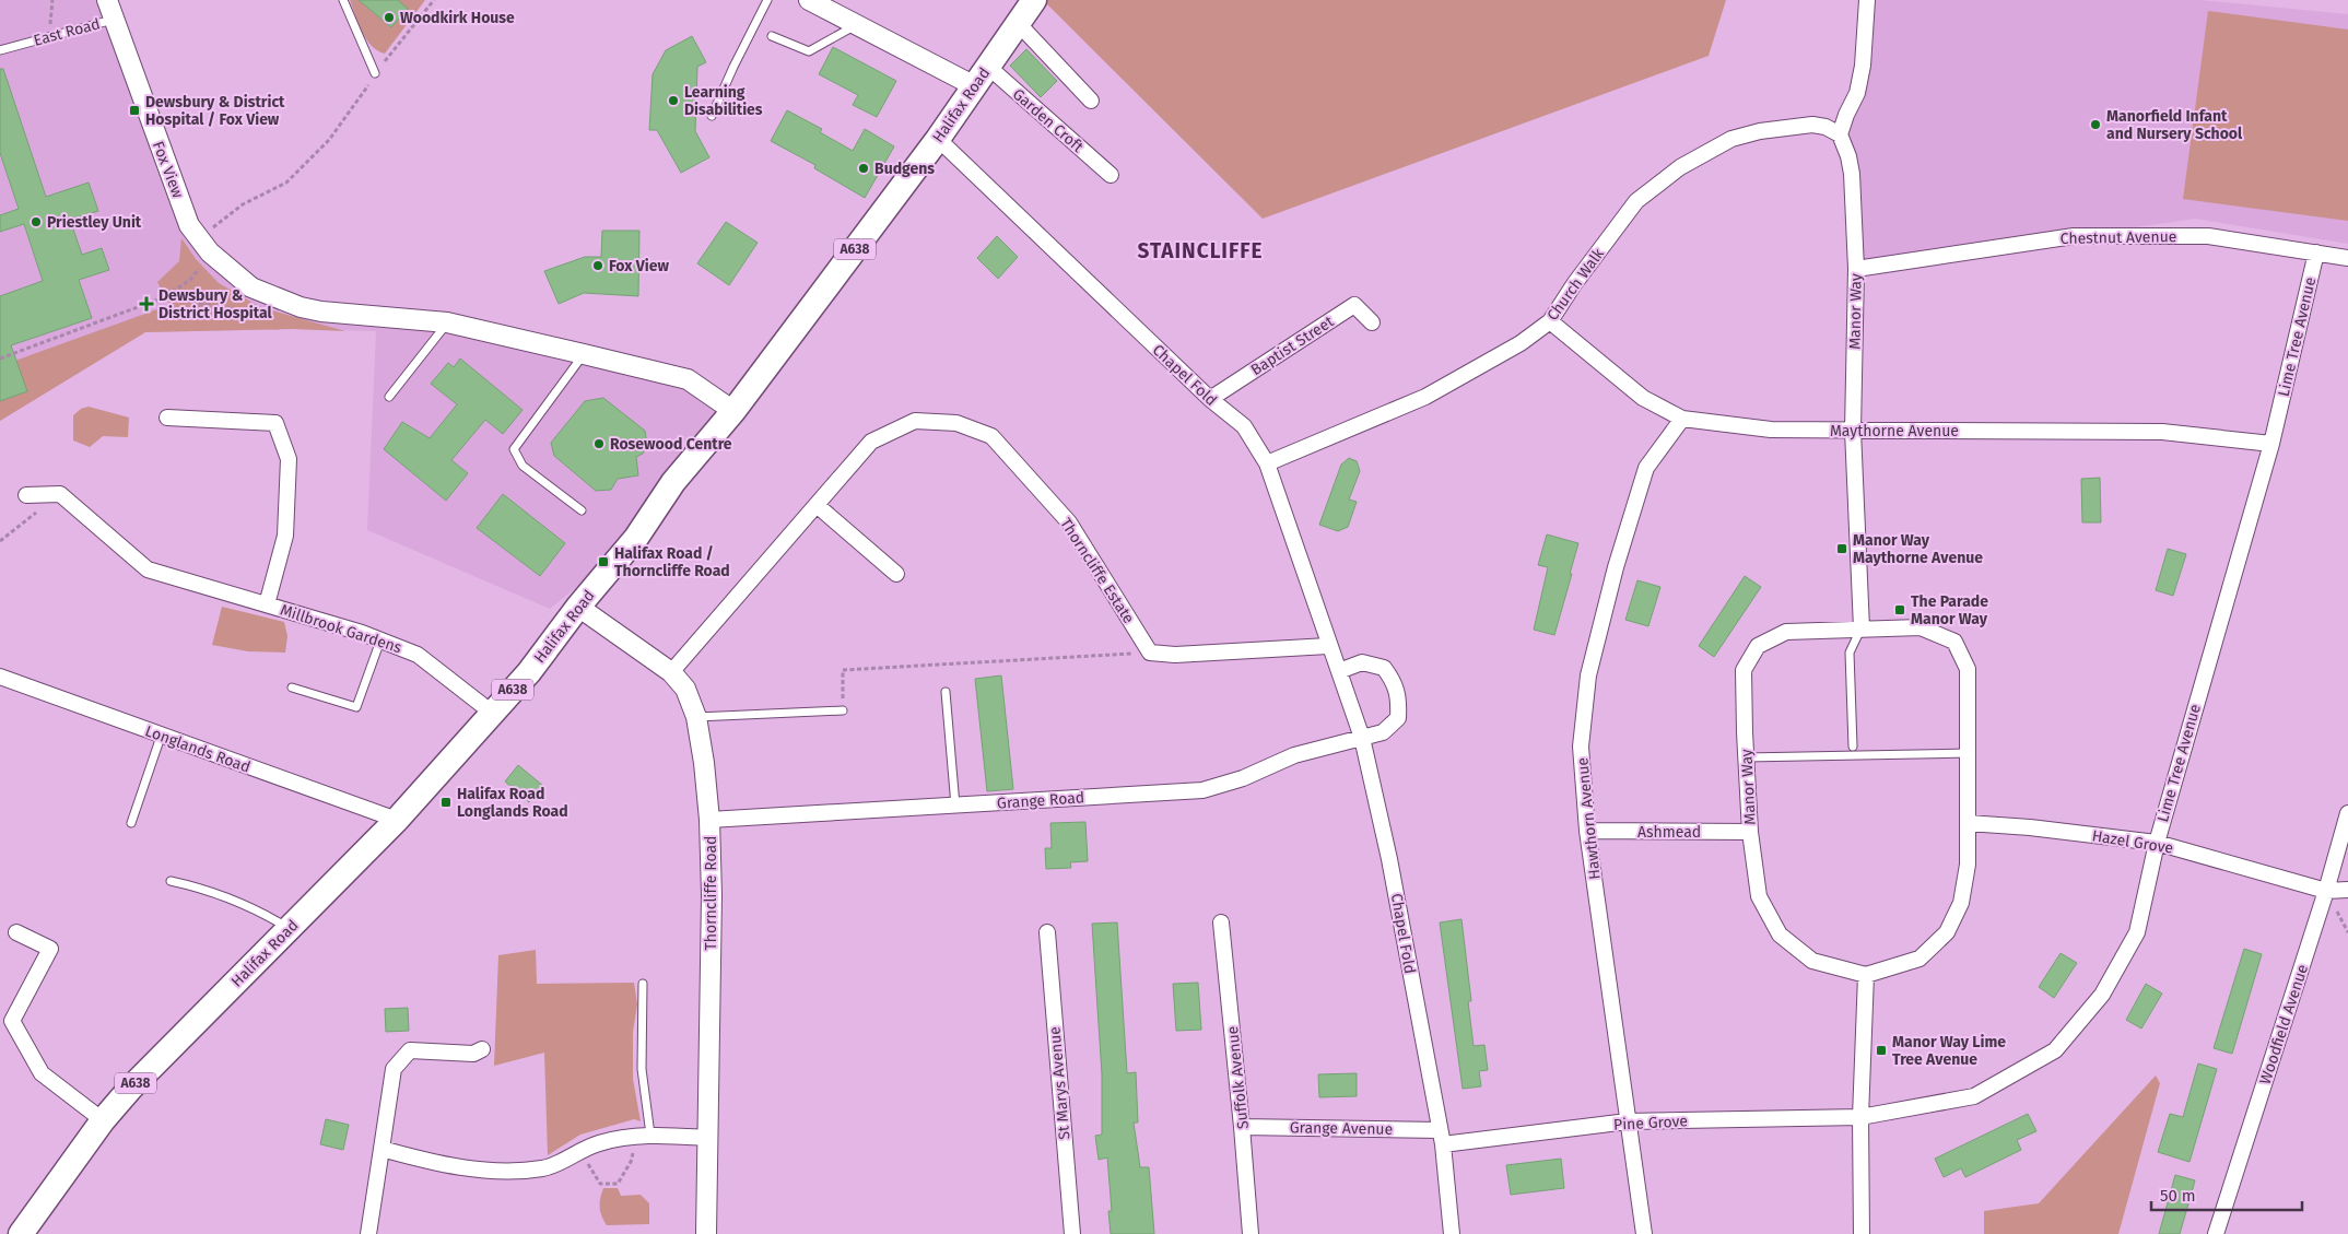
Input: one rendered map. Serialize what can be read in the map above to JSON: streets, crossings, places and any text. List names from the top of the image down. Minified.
{"streets":{"main road":["Halifax Road","A638"],"street":["East Road","Garden Croft","Fox View","Chestnut Avenue","Church Walk","Manor Way","Lime Tree Avenue","Baptist Street","Chapel Fold","Maythorne Avenue","Thorncliffe Estate","Millbrook Gardens","Longlands Road","Grange Road","Hawthorn Avenue","Ashmead","Hazel Grove","Thorncliffe Road","Woodfield Avenue","Suffolk Avenue","St Marys Avenue","Pine Grove","Grange Avenue"]},"crossings":[["East Road","Fox View"],["Halifax Road","Garden Croft"],["Halifax Road","Fox View"],["Halifax Road","Chapel Fold"],["Halifax Road","Millbrook Gardens"],["Halifax Road","Longlands Road"],["Halifax Road","Thorncliffe Road"],["Chestnut Avenue","Manor Way"],["Chestnut Avenue","Lime Tree Avenue"],["Church Walk","Manor Way"],["Church Walk","Chapel Fold"],["Church Walk","Maythorne Avenue"],["Manor Way","Maythorne Avenue"],["Manor Way","Ashmead"],["Manor Way","Hazel Grove"],["Lime Tree Avenue","Maythorne Avenue"],["Lime Tree Avenue","Hazel Grove"],["Lime Tree Avenue","Pine Grove"],["Baptist Street","Chapel Fold"],["Chapel Fold","Grange Road"],["Chapel Fold","Pine Grove"],["Chapel Fold","Grange Avenue"],["Maythorne Avenue","Hawthorn Avenue"],["Thorncliffe Estate","Thorncliffe Road"],["Grange Road","Thorncliffe Road"],["Hawthorn Avenue","Ashmead"],["Hawthorn Avenue","Pine Grove"],["Hazel Grove","Woodfield Avenue"],["Suffolk Avenue","Grange Avenue"],["Pine Grove","Grange Avenue"]],"districts":["STAINCLIFFE"],"places":{"other":["Woodkirk House","Learning Disabilities","Manorfield Infant and Nursery School","Budgens","Priestley Unit","Fox View","Rosewood Centre"],"transit":["Dewsbury & District Hospital / Fox View","Manor Way Maythorne Avenue","Halifax Road / Thorncliffe Road","The Parade Manor Way","Halifax Road Longlands Road","Manor Way Lime Tree Avenue"],"health":["Dewsbury & District Hospital"]},"scale_bar":"50 m"}
